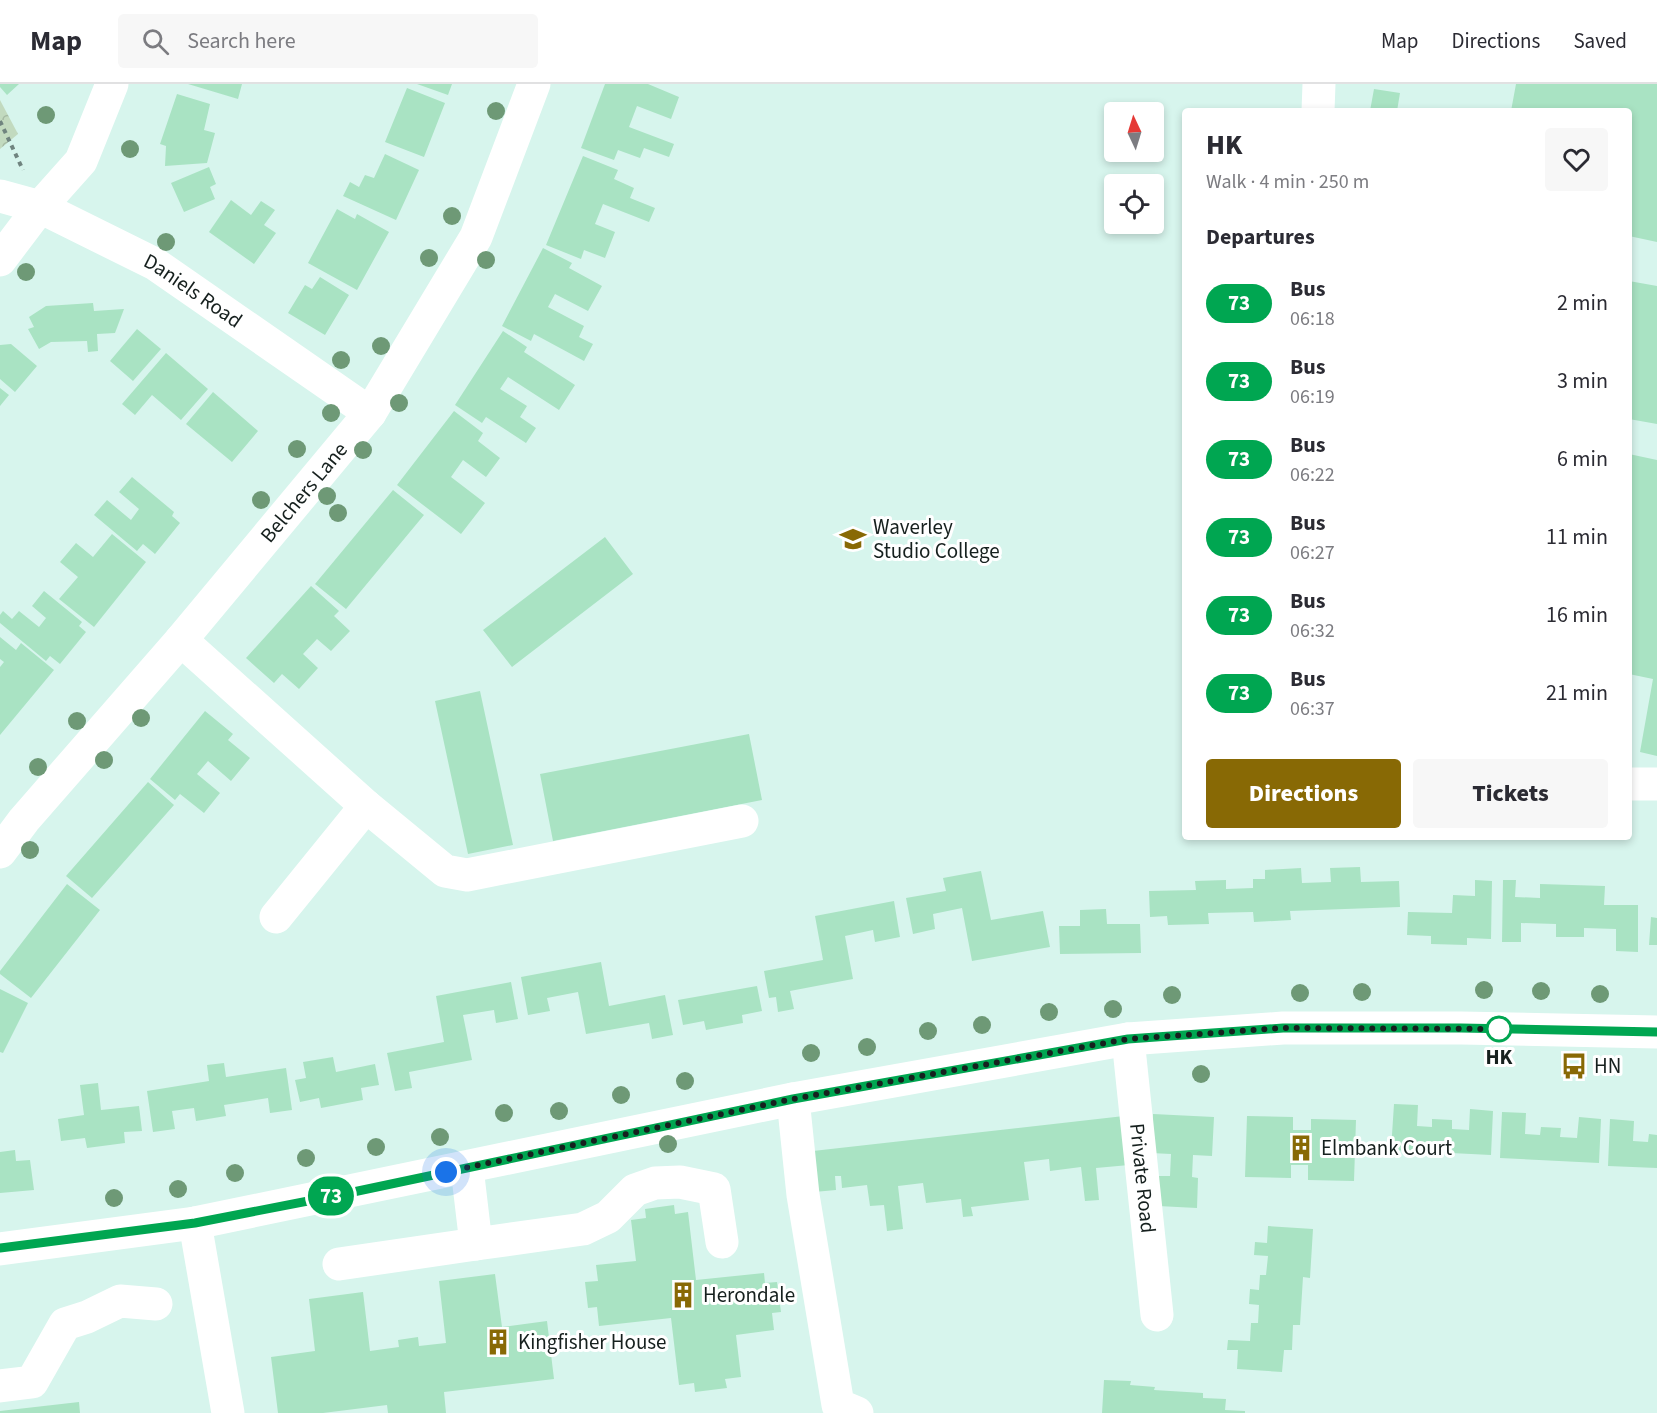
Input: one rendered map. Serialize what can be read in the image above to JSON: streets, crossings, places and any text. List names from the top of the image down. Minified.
{"streets":{"street":["Daniels Road","Belchers Lane","Private Road"]},"crossings":[["Daniels Road","Belchers Lane"]],"places":{"school or university":["Waverley Studio College"],"other":["HK"],"bus stop":["HN"],"building":["Elmbank Court","Herondale","Kingfisher House"]},"lines":["bus line 73"],"north":"top","page":{"header":"Map","search":"Search here","nav":["Map","Directions","Saved"],"on_map":"73","heading":[["HK","Walk · 4 min · 250 m"],"Departures"],"list":[{"mark":"73","name":"Bus","note":"06:18","value":"2 min"},{"mark":"73","name":"Bus","note":"06:19","value":"3 min"},{"mark":"73","name":"Bus","note":"06:22","value":"6 min"},{"mark":"73","name":"Bus","note":"06:27","value":"11 min"},{"mark":"73","name":"Bus","note":"06:32","value":"16 min"},{"mark":"73","name":"Bus","note":"06:37","value":"21 min"}],"buttons":["Directions","Tickets"]}}
